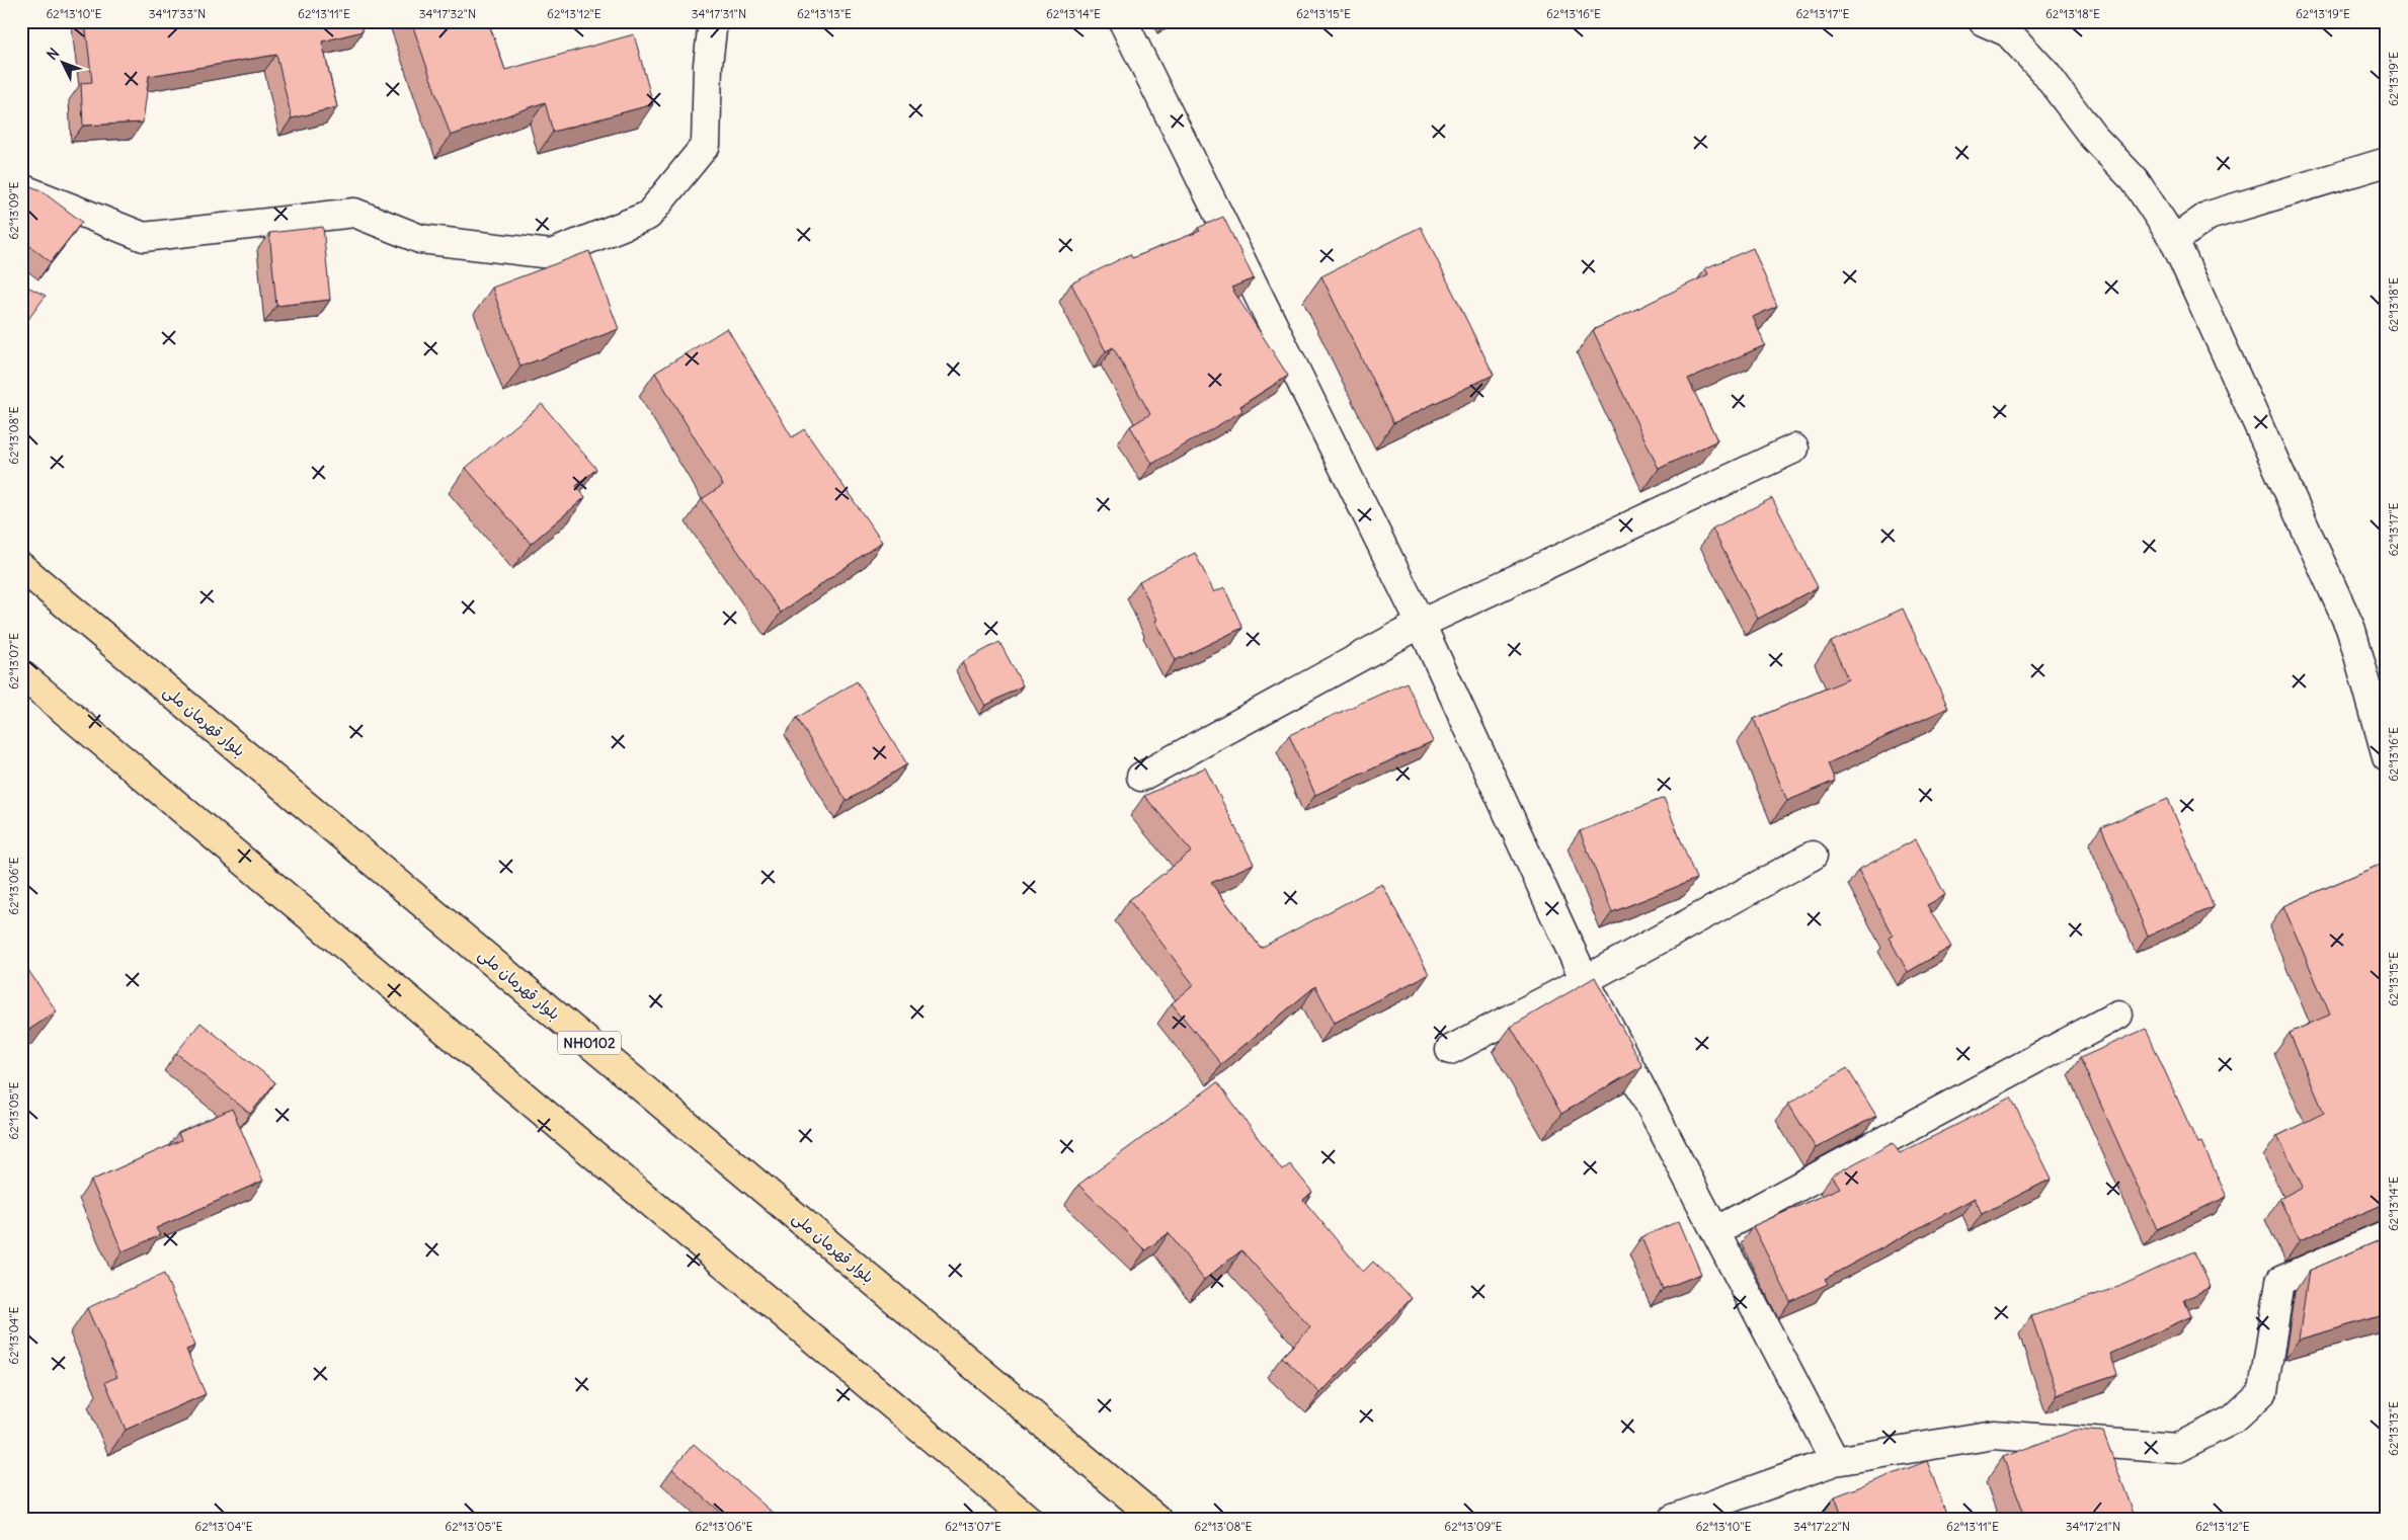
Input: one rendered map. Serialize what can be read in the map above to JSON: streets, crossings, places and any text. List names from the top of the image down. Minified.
{"streets":{"highway":["بلوار قهرمان ملی","NH0102"]},"north":"top left","coordinates":["62°13'10\"E","34°17'33\"N","62°13'11\"E","34°17'32\"N","62°13'12\"E","34°17'31\"N","62°13'13\"E","62°13'14\"E","62°13'15\"E","62°13'16\"E","62°13'17\"E","62°13'18\"E","62°13'19\"E","62°13'09\"E","62°13'08\"E","62°13'07\"E","62°13'06\"E","62°13'05\"E","62°13'04\"E","34°17'22\"N","34°17'21\"N"]}
